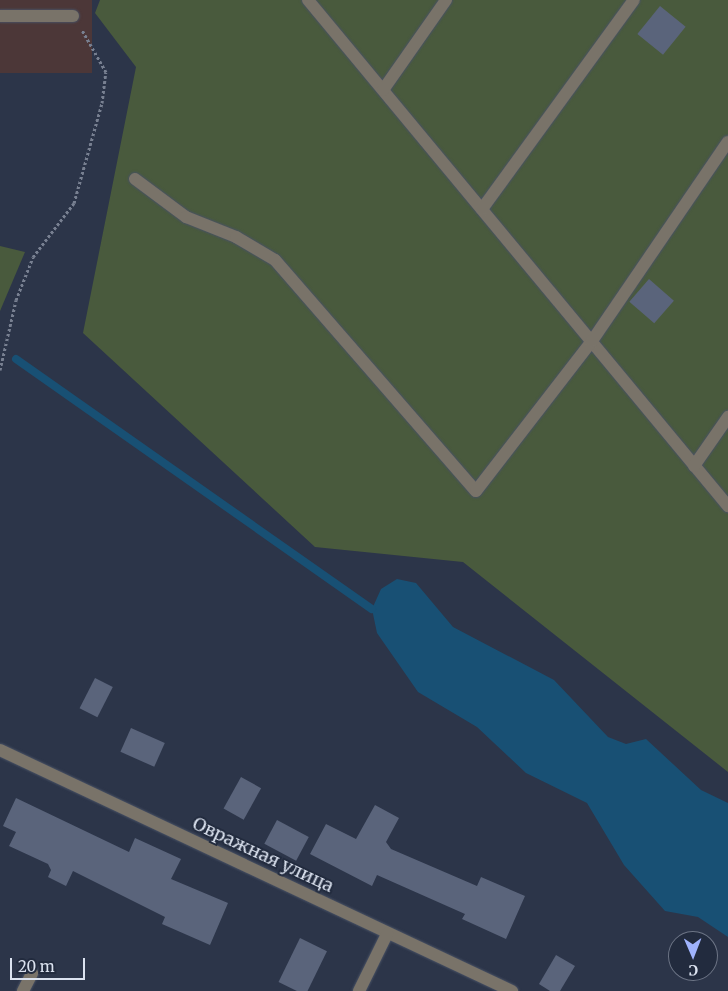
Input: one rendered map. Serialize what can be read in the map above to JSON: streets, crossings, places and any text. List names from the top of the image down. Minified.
{"streets":{"street":["Овражная улица"]},"scale_bar":"20 m","north":"bottom"}
